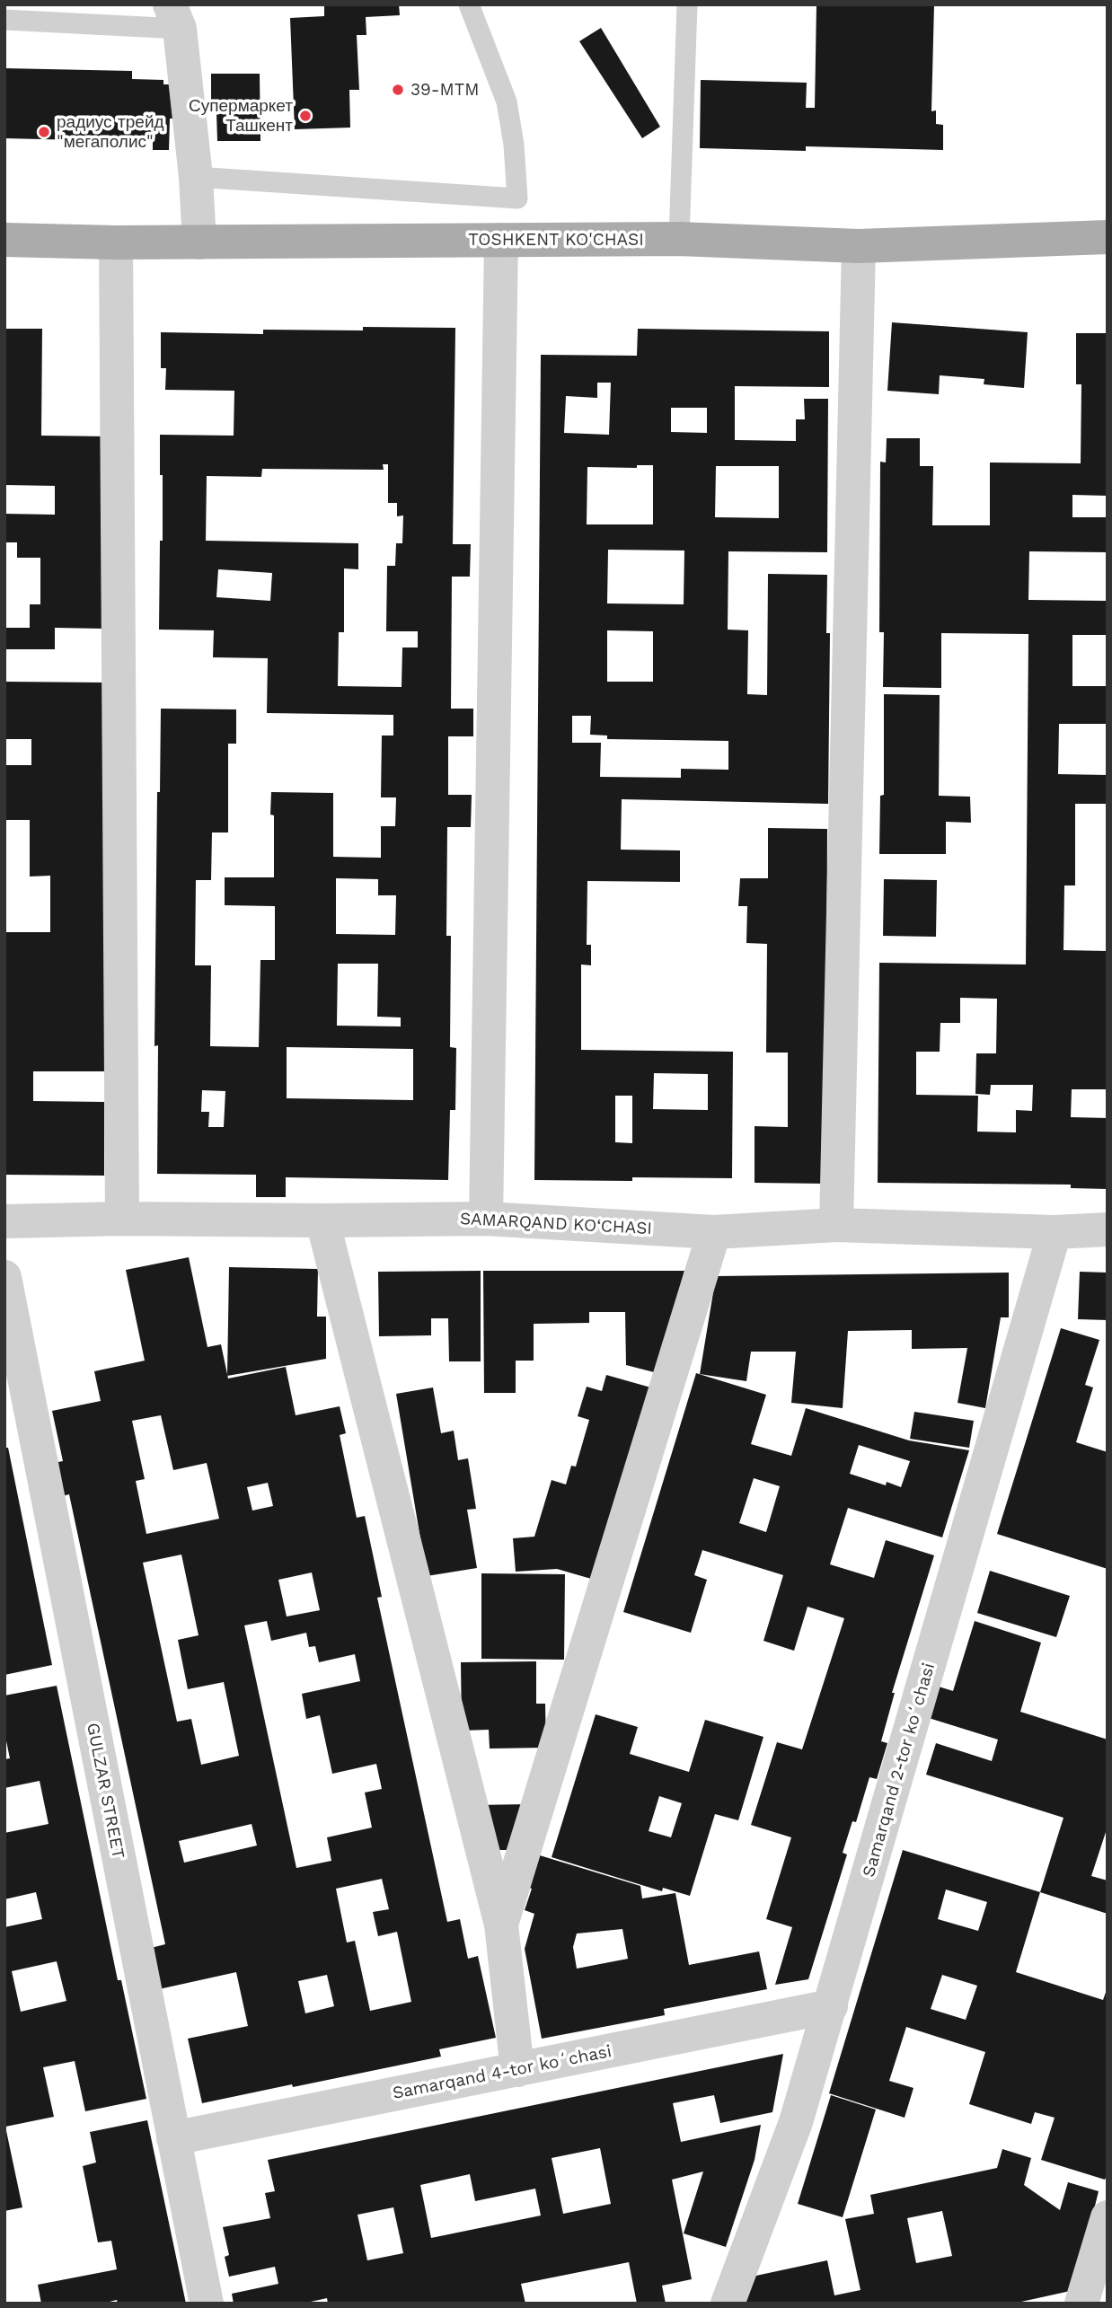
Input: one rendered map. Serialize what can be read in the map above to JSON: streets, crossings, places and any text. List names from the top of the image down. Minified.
{"streets":{"main road":["TOSHKENT KO'CHASI"],"street":["SAMARQAND KO‘CHASI","Samarqand 2-tor koʻchasi","GULZAR STREET","Samarqand 4-tor koʻchasi"]},"crossings":[["SAMARQAND KO‘CHASI","Samarqand 2-tor koʻchasi"],["Samarqand 2-tor koʻchasi","Samarqand 4-tor koʻchasi"],["GULZAR STREET","Samarqand 4-tor koʻchasi"]],"places":["39-MTM","Супермаркет Ташкент","радиус трейд \"мегаполис\""]}
